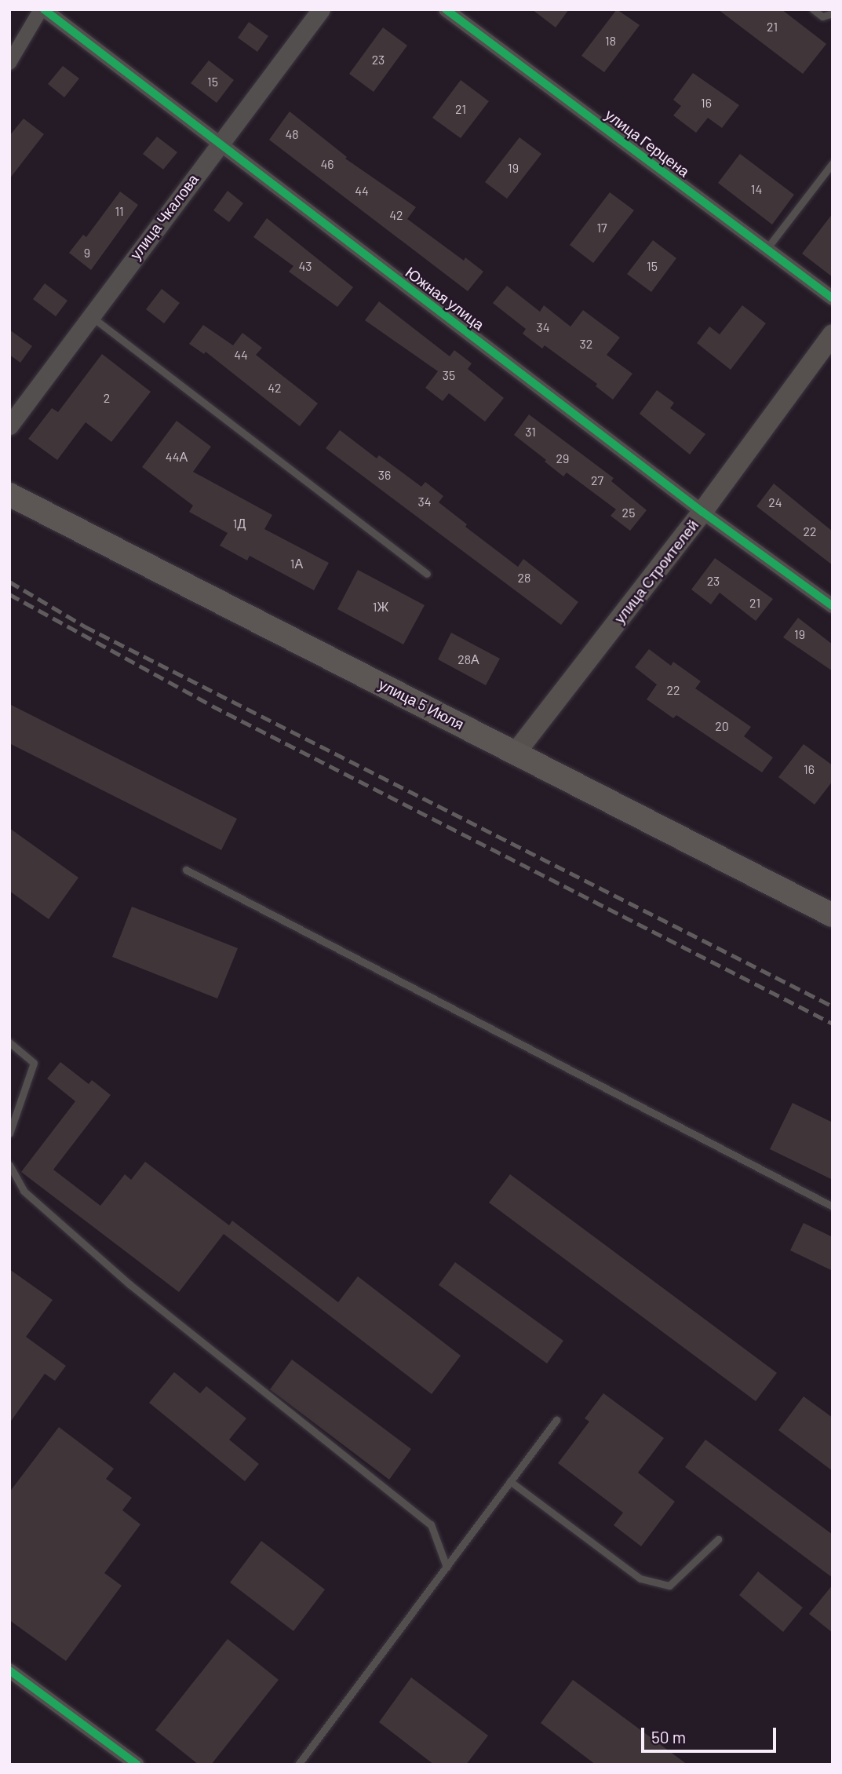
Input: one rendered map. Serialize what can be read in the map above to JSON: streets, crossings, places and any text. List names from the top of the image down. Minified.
{"streets":{"highway":["улица 5 Июля"],"main road":["улица Строителей"],"street":["улица Герцена","улица Чкалова","Южная улица"]},"crossings":[["улица Чкалова","Южная улица"],["Южная улица","улица Строителей"],["улица Строителей","улица 5 Июля"]],"house_numbers":["21","18","23","15","16","21","48","46","19","14","44","11","42","17","9","43","15","34","32","44","35","42","2","31","44А","29","36","27","34","24","25","1Д","22","1А","28","23","21","1Ж","19","28А","22","20","16"],"scale_bar":"50 m"}
